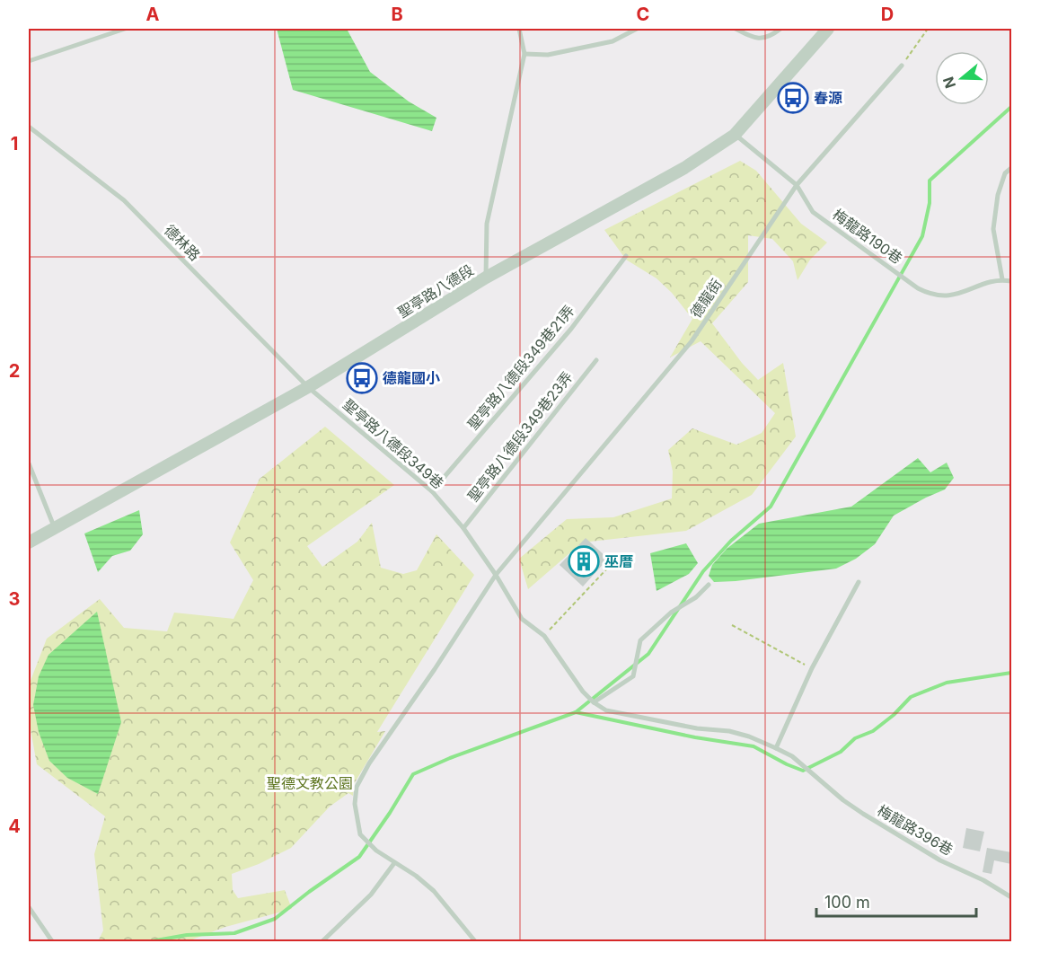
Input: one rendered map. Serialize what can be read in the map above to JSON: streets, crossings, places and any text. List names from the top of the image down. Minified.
{"streets":{"street":["聖亭路八德段"],"lane":["梅龍路190巷","德林路","德龍街","聖亭路八德段349巷21弄","聖亭路八德段349巷23弄","聖亭路八德段349巷","梅龍路396巷"]},"crossings":[["梅龍路190巷","聖亭路八德段"],["梅龍路190巷","德龍街"],["德林路","聖亭路八德段"],["德林路","聖亭路八德段349巷"],["聖亭路八德段","聖亭路八德段349巷"],["德龍街","聖亭路八德段349巷"],["聖亭路八德段349巷21弄","聖亭路八德段349巷"],["聖亭路八德段349巷23弄","聖亭路八德段349巷"]],"parks":["聖德文教公園"],"places":{"bus stop":["春源","德龍國小"],"building":["巫厝"]},"scale_bar":"100 m","north":"left","grid":{"columns":["A","B","C","D"],"rows":["1","2","3","4"]}}
